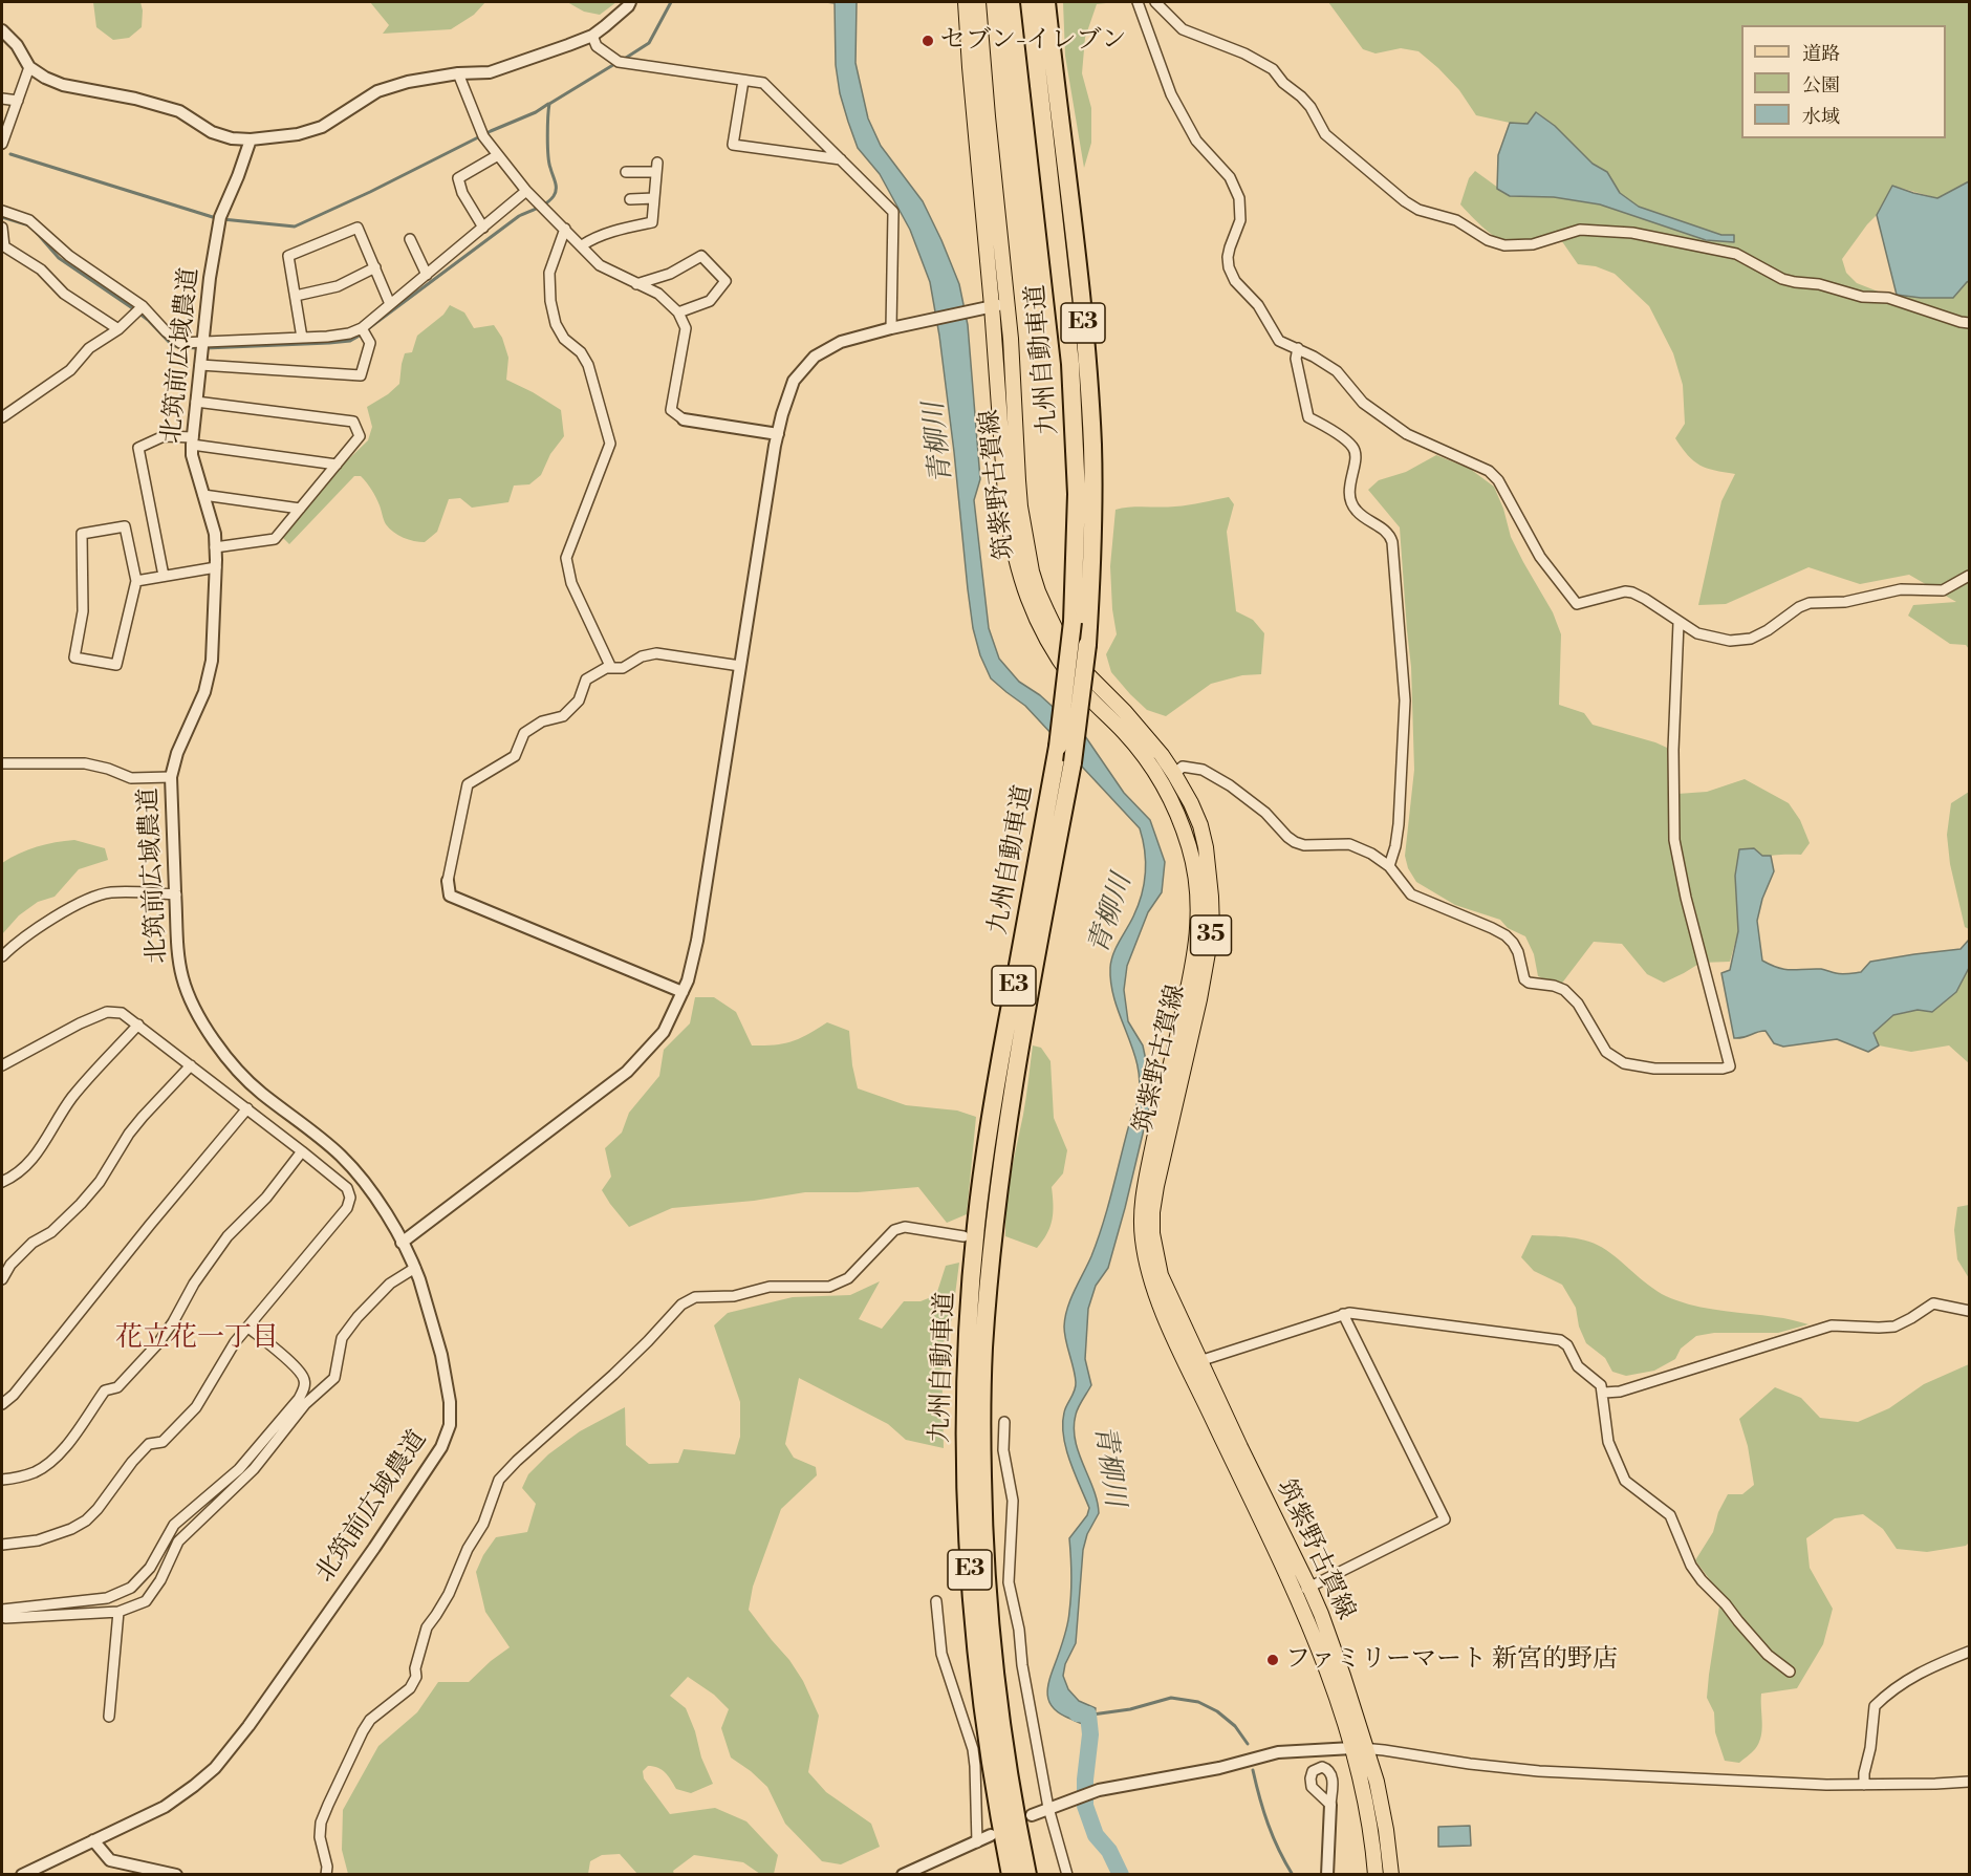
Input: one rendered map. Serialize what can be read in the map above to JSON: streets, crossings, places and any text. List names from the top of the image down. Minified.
{"streets":{"highway":["E3","九州自動車道"],"main road":["筑紫野古賀線","35"],"street":["北筑前広域農道"]},"districts":["花立花一丁目"],"water":["青柳川"],"places":["セブン-イレブン","ファミリーマート 新宮的野店"],"legend":["道路","公園","水域"]}
